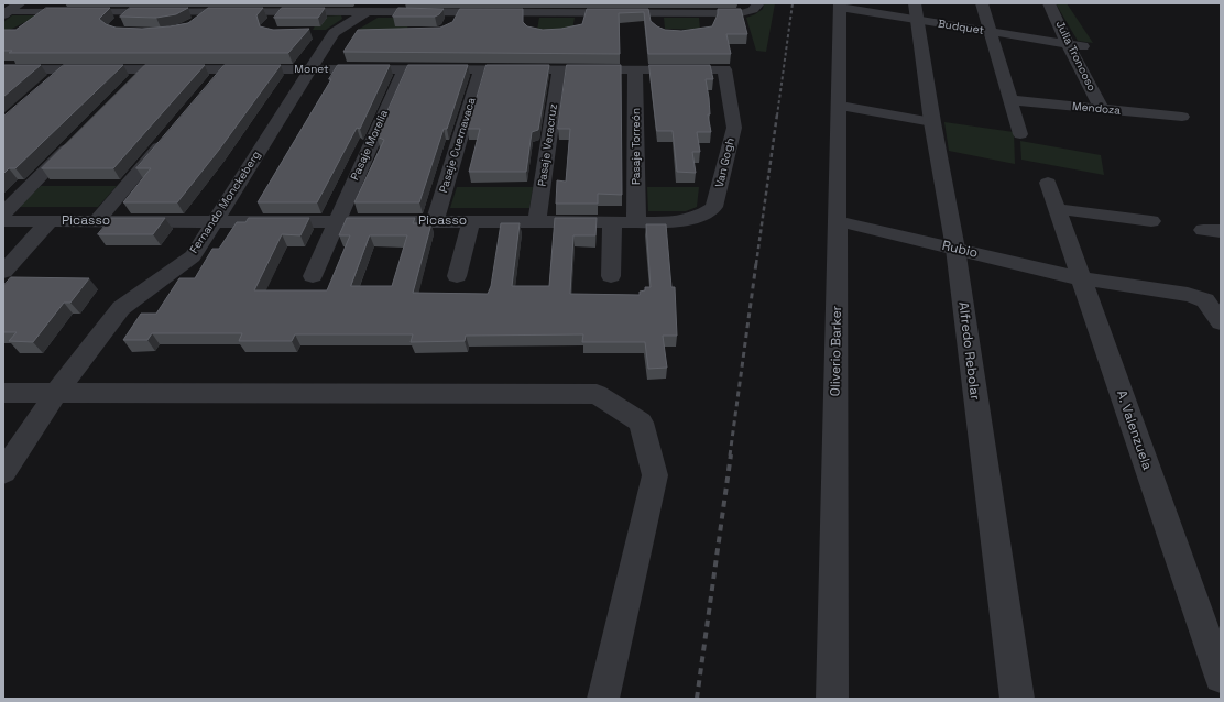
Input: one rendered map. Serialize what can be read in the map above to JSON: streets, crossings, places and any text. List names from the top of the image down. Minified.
{"streets":{"street":["Budquet","Julia Troncoso","Monet","Mendoza","Pasaje Morelia","Pasaje Cuernavaca","Pasaje Veracruz","Pasaje Torreón","Van Gogh","Fernando Monckeberg","Picasso","Rubio","Oliverio Barker","Alfredo Rebolar","A. Valenzuela"]},"crossings":[["Budquet","Julia Troncoso"],["Budquet","Oliverio Barker"],["Budquet","Alfredo Rebolar"],["Julia Troncoso","Mendoza"],["Monet","Pasaje Morelia"],["Monet","Pasaje Cuernavaca"],["Monet","Pasaje Veracruz"],["Monet","Pasaje Torreón"],["Monet","Van Gogh"],["Monet","Fernando Monckeberg"],["Pasaje Morelia","Picasso"],["Pasaje Cuernavaca","Picasso"],["Pasaje Veracruz","Picasso"],["Pasaje Torreón","Picasso"],["Van Gogh","Picasso"],["Fernando Monckeberg","Picasso"],["Rubio","Oliverio Barker"],["Rubio","Alfredo Rebolar"],["Rubio","A. Valenzuela"]]}
